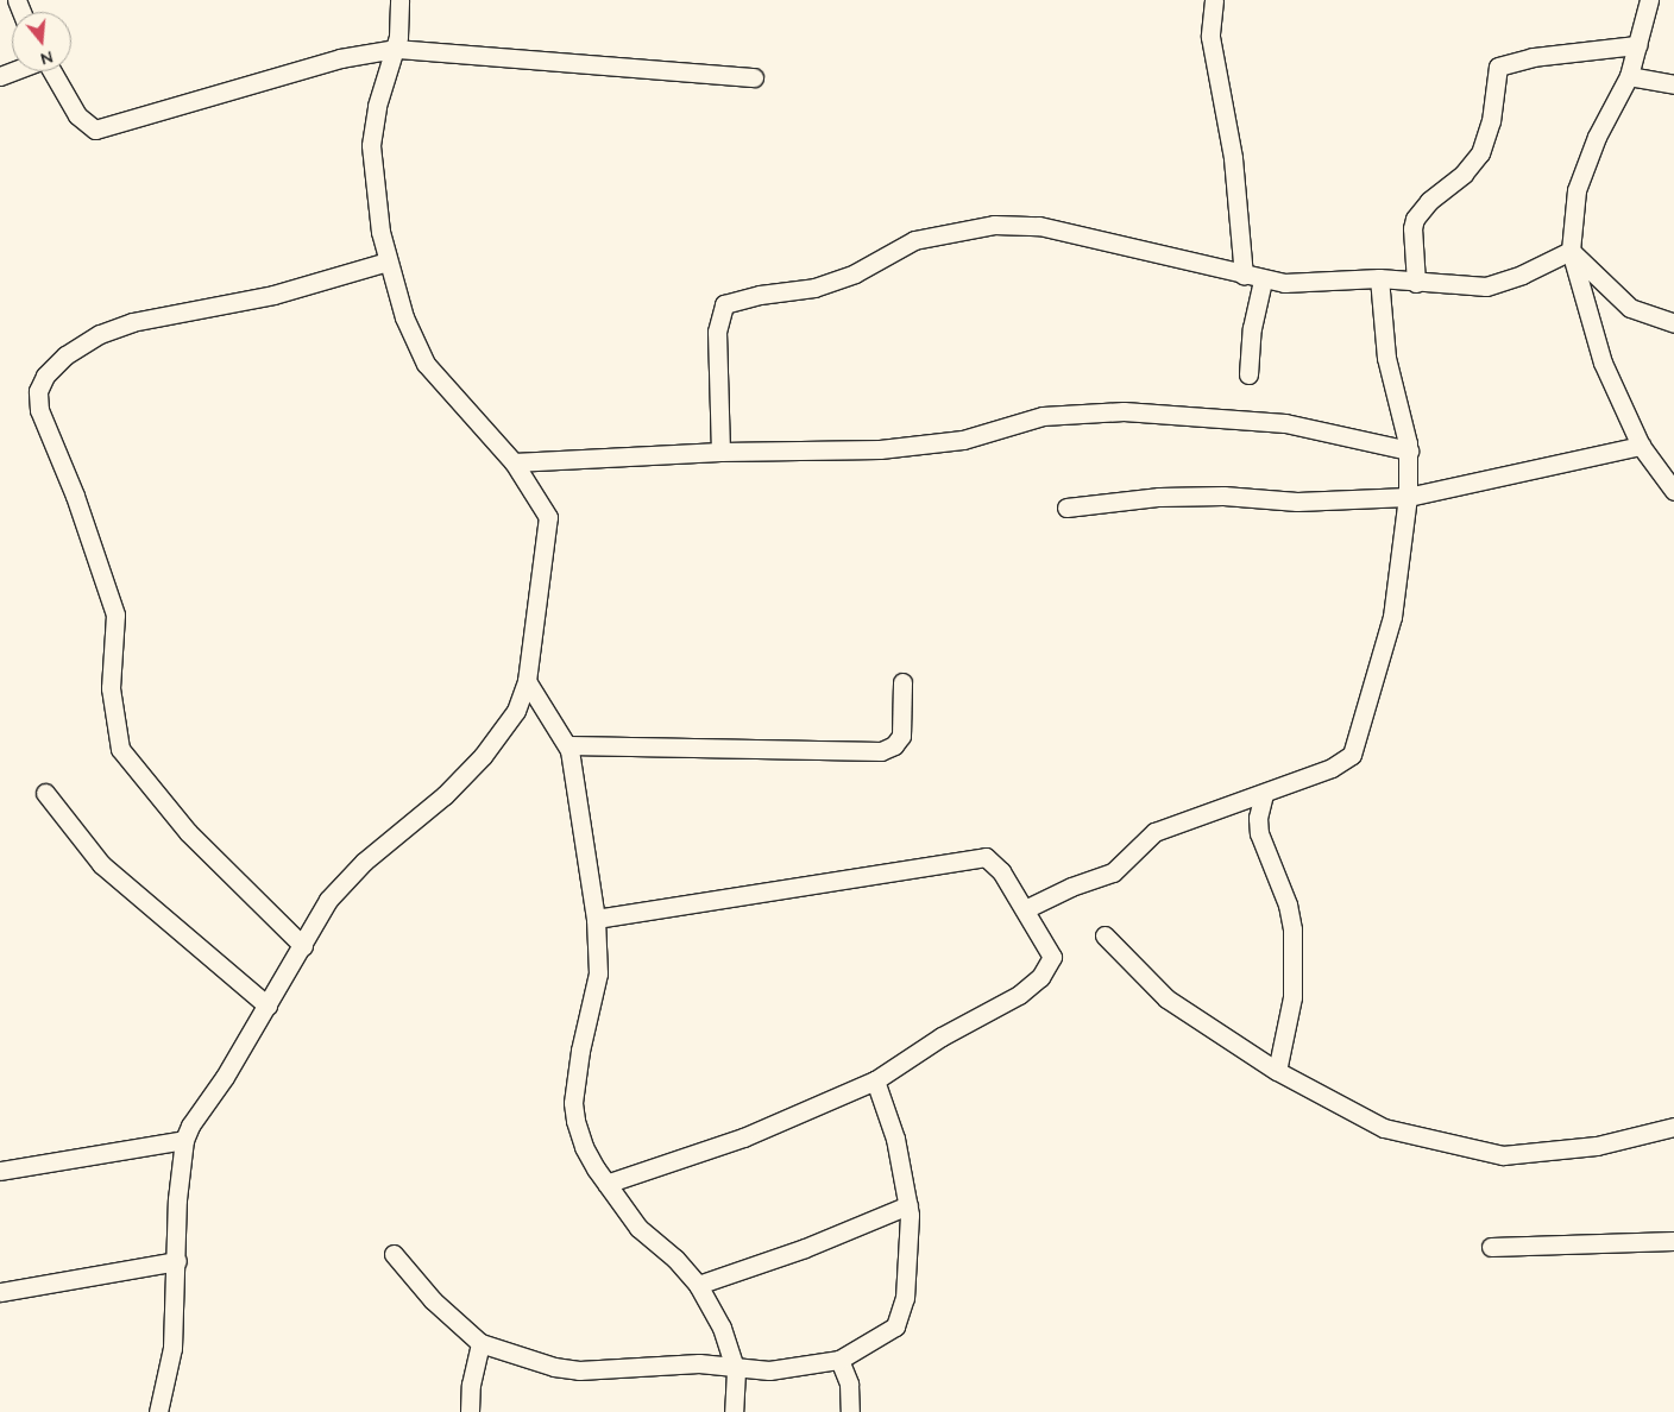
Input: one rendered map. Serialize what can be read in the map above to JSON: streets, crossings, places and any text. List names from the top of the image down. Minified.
{"north":"bottom"}
